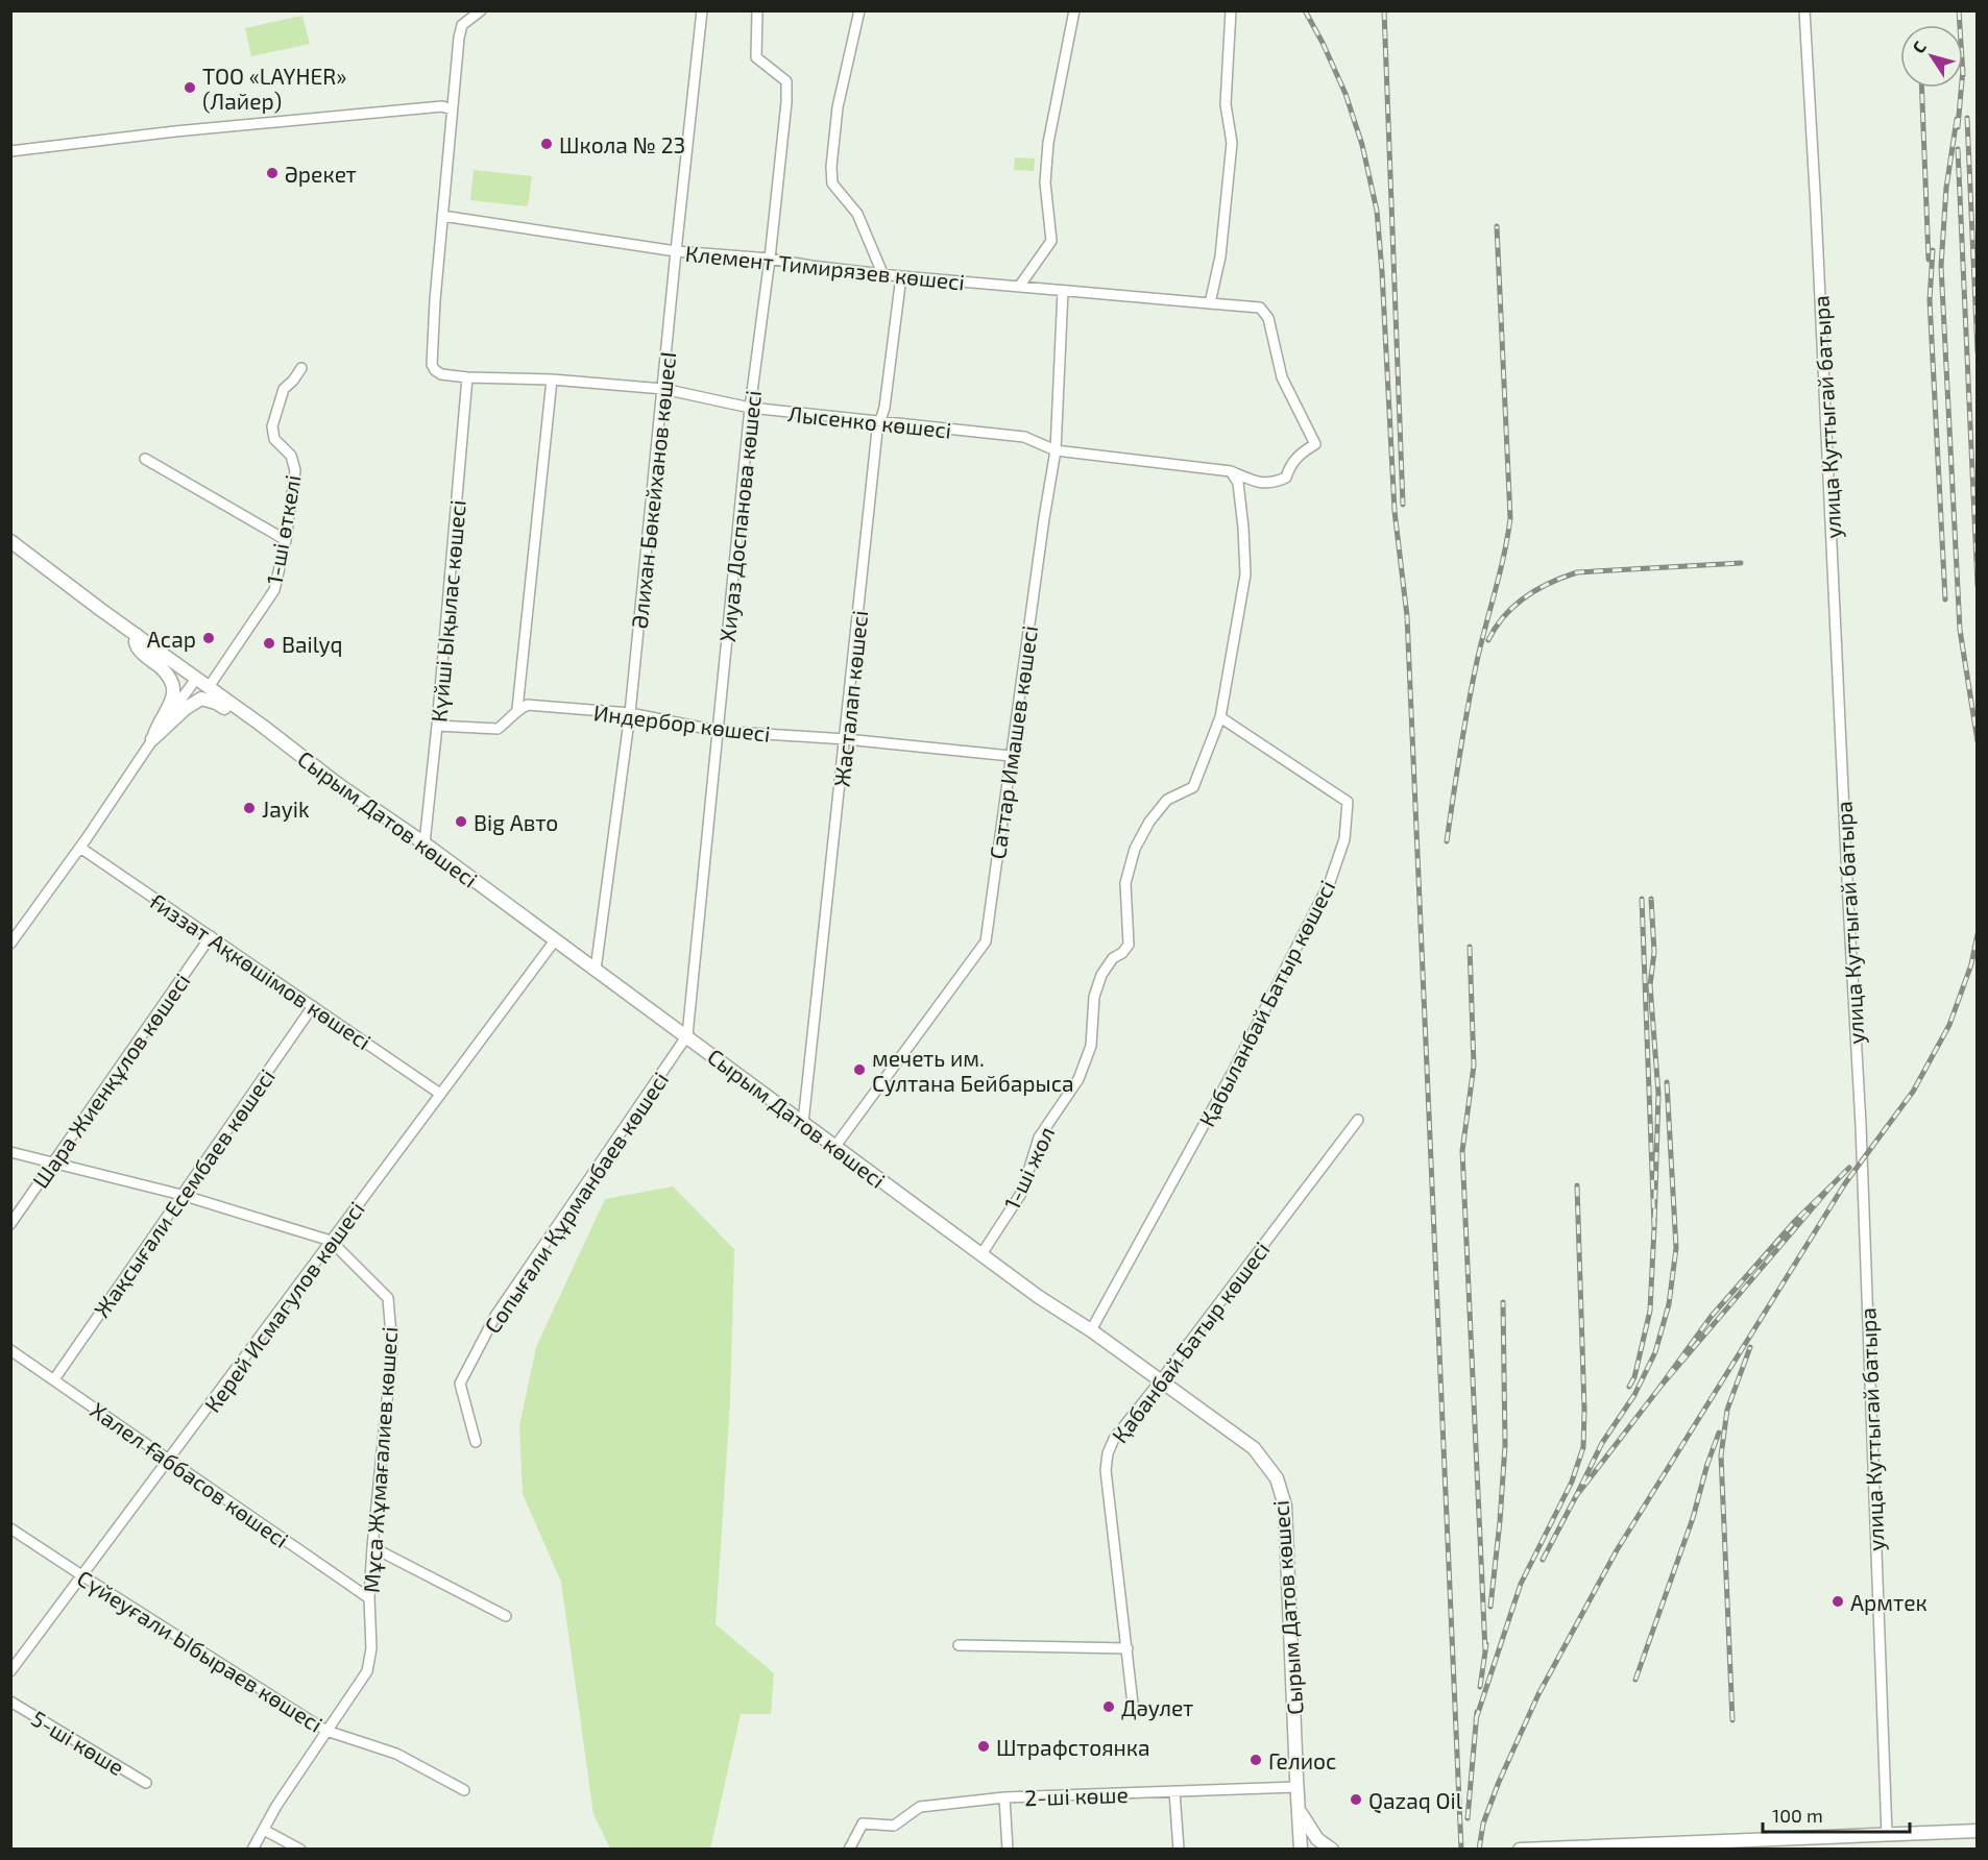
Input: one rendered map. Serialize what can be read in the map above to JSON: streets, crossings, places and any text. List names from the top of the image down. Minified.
{"streets":{"main road":["Сырым Датов көшесі"],"street":["Клемент Тимирязев көшесі","улица Куттыгай батыра","Лысенко көшесі","Әлихан Бөкейханов көшесI","Хиуаз Доспанова көшесі","1-ші өткелі","Күйші Ықылас көшесі","Жасталап көшесі","Индербор көшесі","Саттар Имашев көшесі","Ғиззат Ақкөшімов көшесi","Қабыланбай Батыр көшесі","Шара Жиенқұлов көшесі","1-ші жол","Жақсығали Есембаев көшесi","Сопығали Құрманбаев көшесі","Керей Исмагулов көшесі","Қабанбай Батыр көшесі","Мұса Жұмағалиев көшесі","Халел Ғаббасов көшесі","Сүйеуғали Ыбыраев көшесi","5-шi көше","2-ші көше"]},"crossings":[["Клемент Тимирязев көшесі","Лысенко көшесі"],["Клемент Тимирязев көшесі","Әлихан Бөкейханов көшесI"],["Клемент Тимирязев көшесі","Хиуаз Доспанова көшесі"],["Клемент Тимирязев көшесі","Жасталап көшесі"],["Клемент Тимирязев көшесі","Саттар Имашев көшесі"],["Лысенко көшесі","Әлихан Бөкейханов көшесI"],["Лысенко көшесі","Хиуаз Доспанова көшесі"],["Лысенко көшесі","Күйші Ықылас көшесі"],["Лысенко көшесі","Жасталап көшесі"],["Лысенко көшесі","Саттар Имашев көшесі"],["Әлихан Бөкейханов көшесI","Индербор көшесі"],["Әлихан Бөкейханов көшесI","Сырым Датов көшесі"],["Хиуаз Доспанова көшесі","Индербор көшесі"],["Хиуаз Доспанова көшесі","Сырым Датов көшесі"],["Хиуаз Доспанова көшесі","Сопығали Құрманбаев көшесі"],["1-ші өткелі","Сырым Датов көшесі"],["Күйші Ықылас көшесі","Сырым Датов көшесі"],["Жасталап көшесі","Индербор көшесі"],["Жасталап көшесі","Сырым Датов көшесі"],["Индербор көшесі","Саттар Имашев көшесі"],["Саттар Имашев көшесі","Сырым Датов көшесі"],["Сырым Датов көшесі","Қабыланбай Батыр көшесі"],["Сырым Датов көшесі","1-ші жол"],["Сырым Датов көшесі","Сопығали Құрманбаев көшесі"],["Сырым Датов көшесі","Керей Исмагулов көшесі"],["Сырым Датов көшесі","Қабанбай Батыр көшесі"],["Сырым Датов көшесі","2-ші көше"],["Ғиззат Ақкөшімов көшесi","Шара Жиенқұлов көшесі"],["Ғиззат Ақкөшімов көшесi","Жақсығали Есембаев көшесi"],["Ғиззат Ақкөшімов көшесi","Керей Исмагулов көшесі"],["Қабыланбай Батыр көшесі","1-ші жол"],["Шара Жиенқұлов көшесі","Мұса Жұмағалиев көшесі"],["Жақсығали Есембаев көшесi","Мұса Жұмағалиев көшесі"],["Жақсығали Есембаев көшесi","Халел Ғаббасов көшесі"],["Керей Исмагулов көшесі","Мұса Жұмағалиев көшесі"],["Керей Исмагулов көшесі","Халел Ғаббасов көшесі"],["Керей Исмагулов көшесі","Сүйеуғали Ыбыраев көшесi"],["Мұса Жұмағалиев көшесі","Халел Ғаббасов көшесі"],["Мұса Жұмағалиев көшесі","Сүйеуғали Ыбыраев көшесi"]],"places":["ТОО «LAYHER» (Лайер)","Школа № 23","Әрекет","Асар","Bailyq","Jayik","Big Авто","мечеть им. Султана Бейбарыса","Армтек","Дәулет","Штрафстоянка","Гелиос","Qazaq Oil"],"scale_bar":"100 m","north":"top left"}
